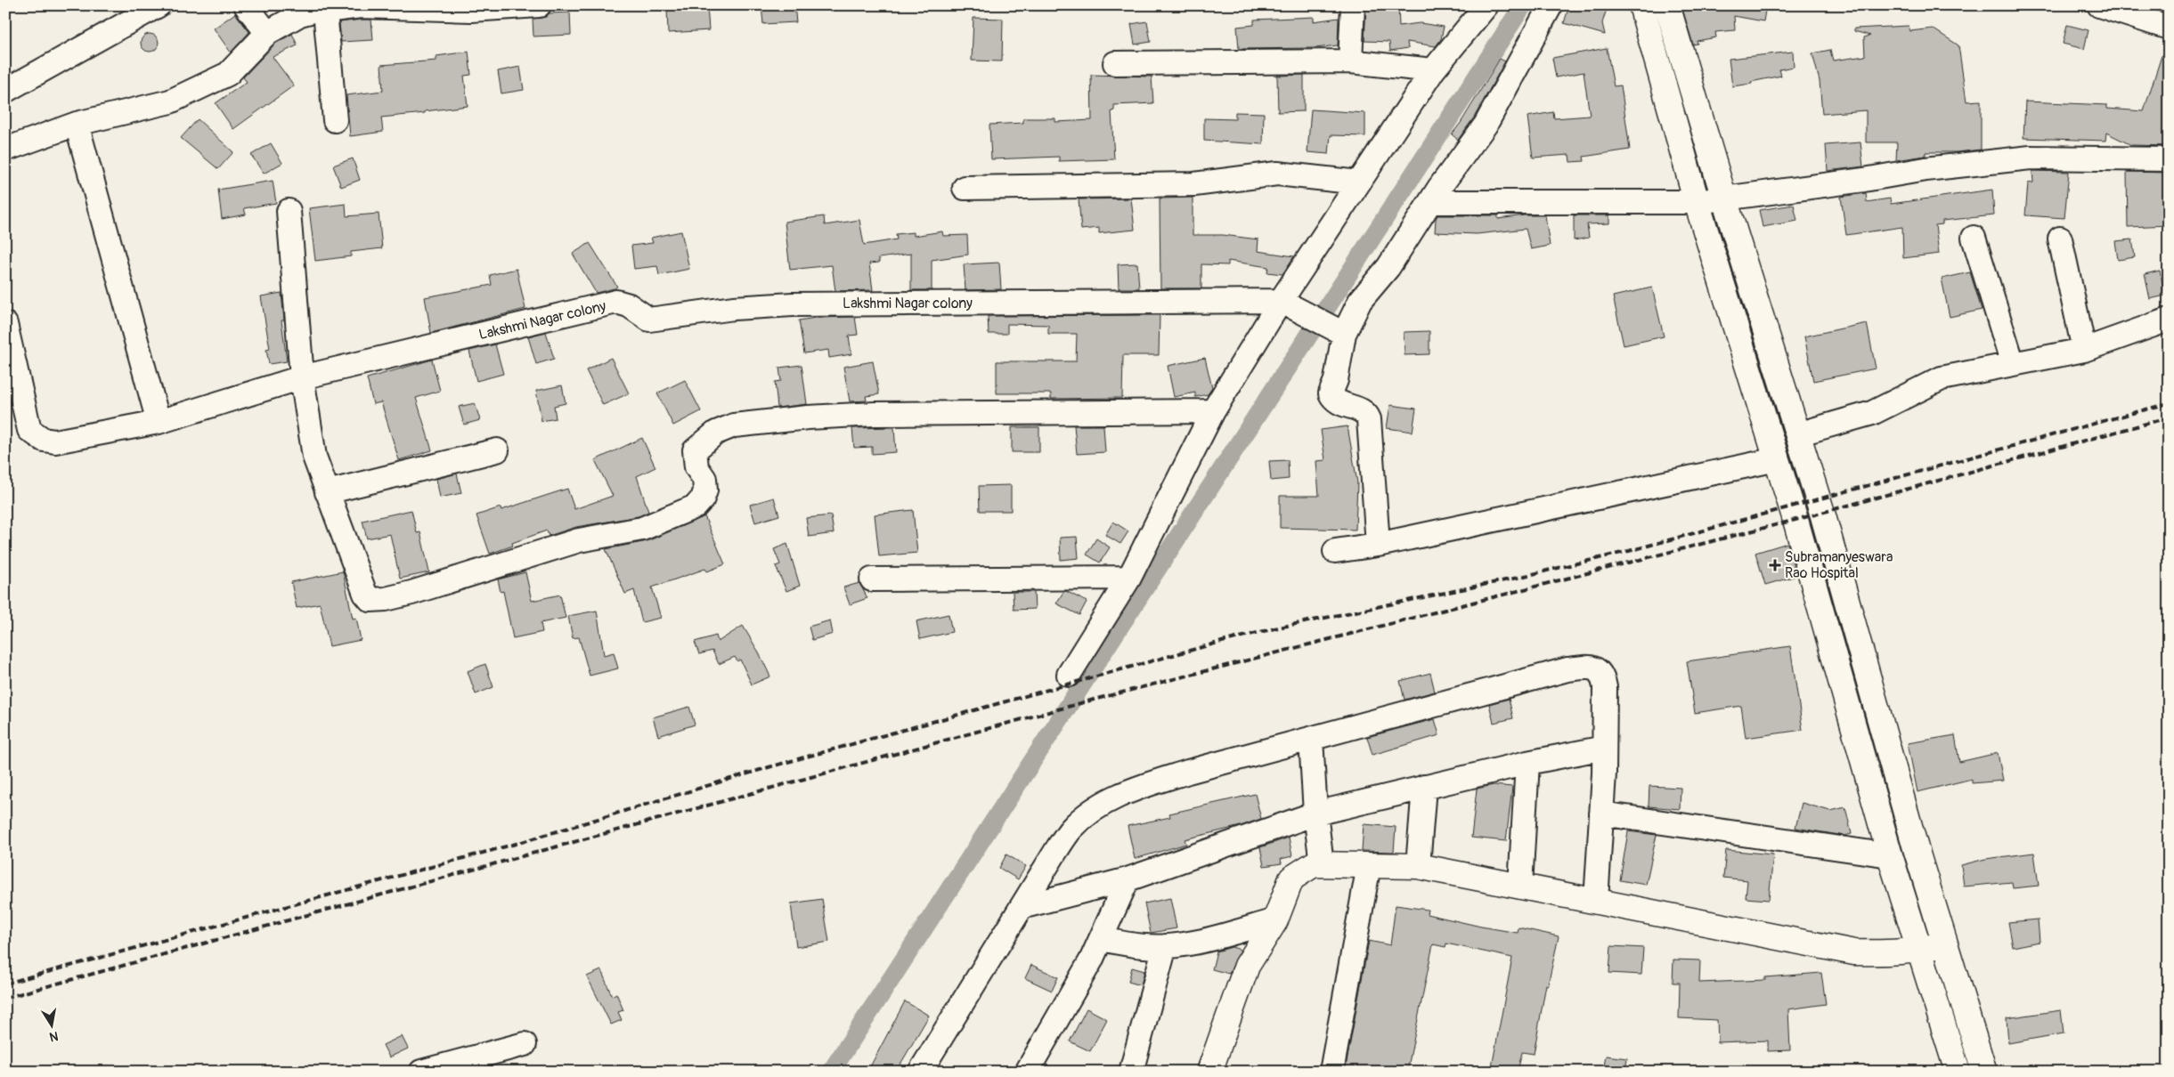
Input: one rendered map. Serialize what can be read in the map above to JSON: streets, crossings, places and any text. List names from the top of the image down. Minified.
{"streets":{"street":["Lakshmi Nagar colony"]},"places":{"health":["Subramanyeswara Rao Hospital"]},"north":"bottom"}
